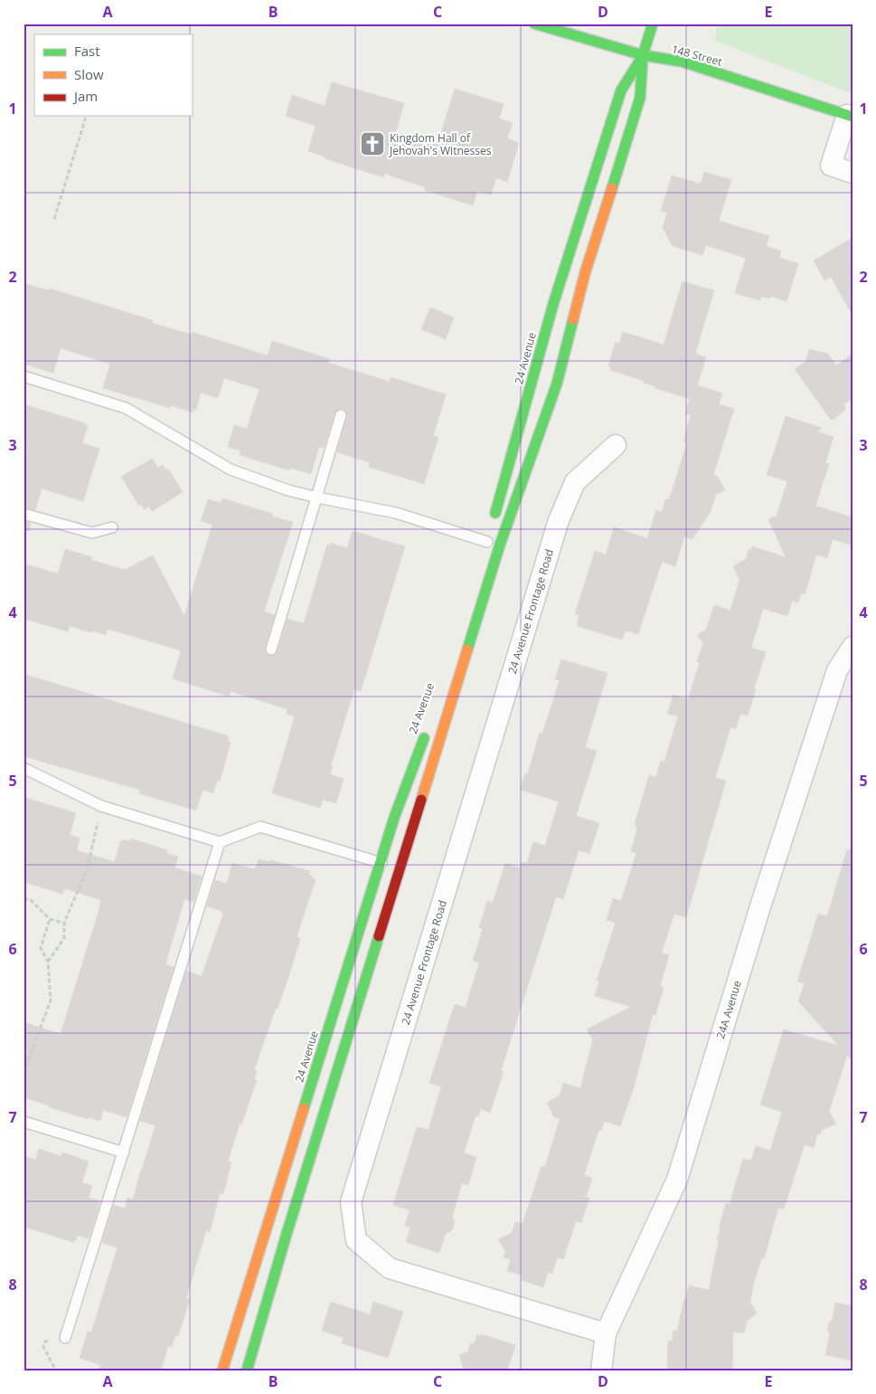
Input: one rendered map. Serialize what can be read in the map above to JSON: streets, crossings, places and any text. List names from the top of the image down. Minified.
{"streets":{"main road":["148 Street","24 Avenue"],"street":["24 Avenue Frontage Road","24A Avenue"]},"crossings":[["148 Street","24 Avenue"],["24 Avenue Frontage Road","24A Avenue"]],"places":{"church":["Kingdom Hall of Jehovah's Witnesses"]},"legend":["Fast","Slow","Jam"],"grid":{"columns":["A","B","C","D","E"],"rows":["1","2","3","4","5","6","7","8"]}}
